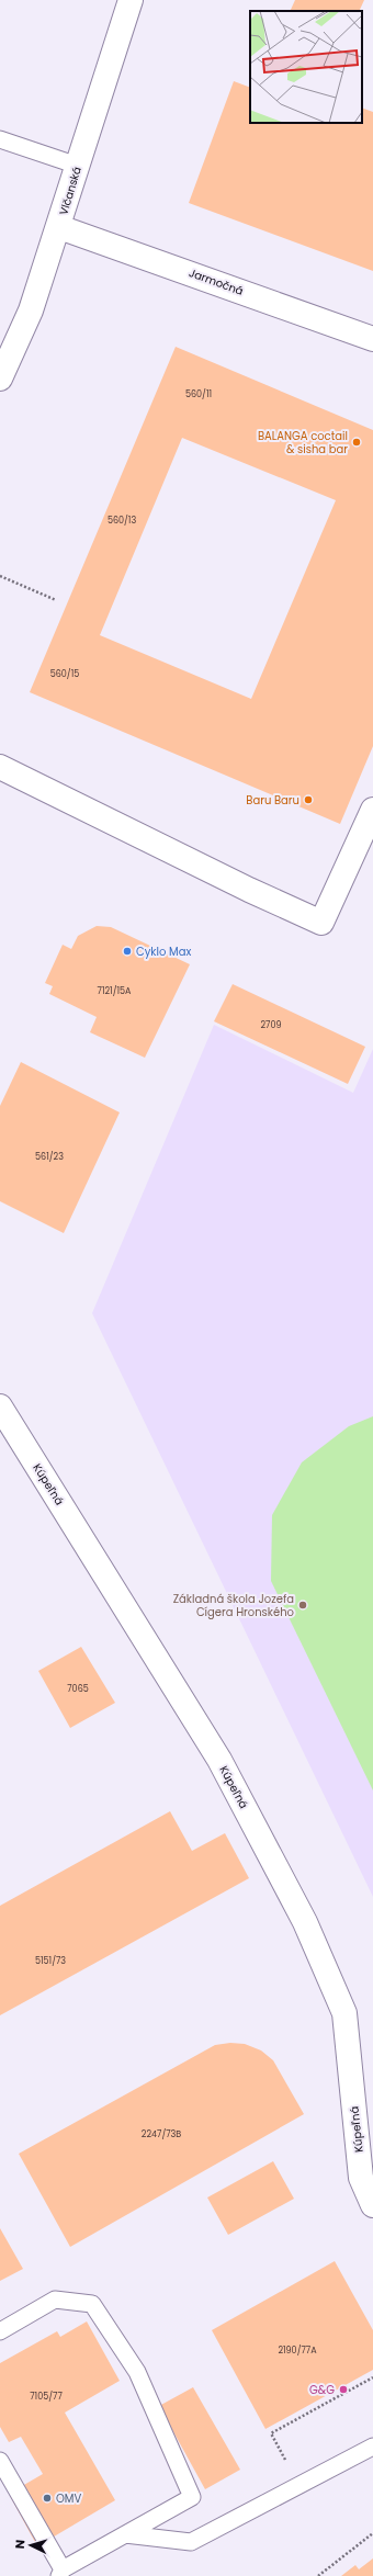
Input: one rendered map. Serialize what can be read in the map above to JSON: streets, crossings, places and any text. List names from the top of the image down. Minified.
{"streets":{"street":["Vlčanská","Jarmočná","Kúpeľná"]},"crossings":[["Vlčanská","Jarmočná"]],"places":["BALANGA coctail & sisha bar","Baru Baru","Cyklo Max","Základná škola Jozefa Cígera Hronského","G&G","OMV"],"house_numbers":["560/11","560/13","560/15","7121/15A","2709","561/23","7065","5151/73","2247/73B","2190/77A","7105/77"],"north":"left"}
